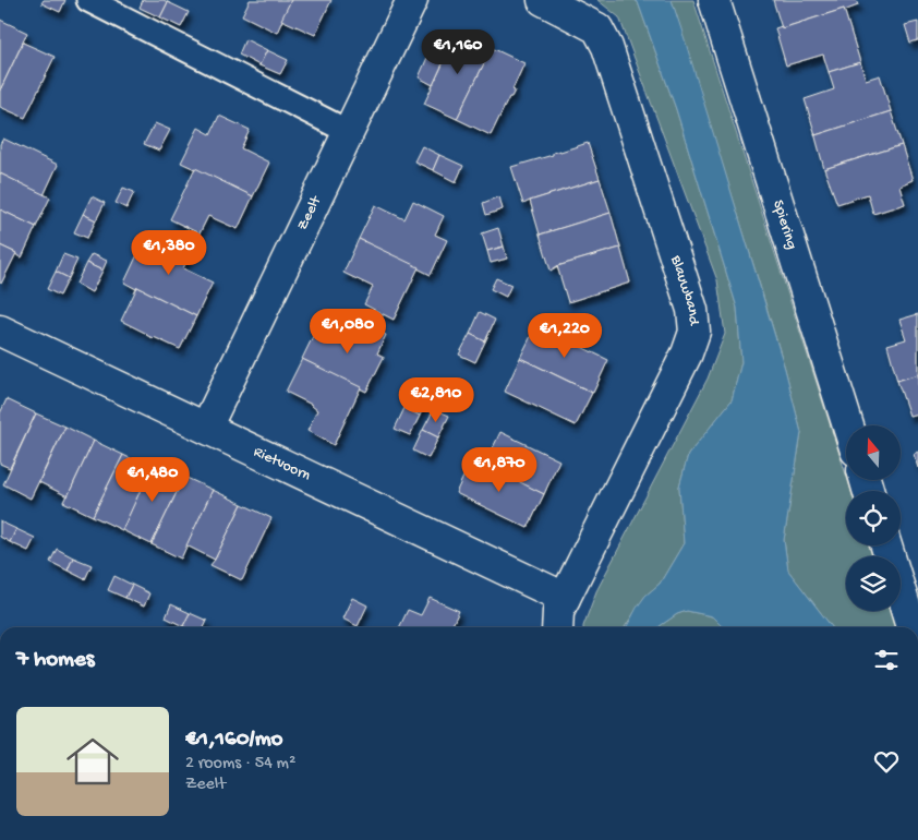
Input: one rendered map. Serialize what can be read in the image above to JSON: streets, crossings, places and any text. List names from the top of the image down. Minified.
{"streets":{"street":["Zeelt","Spiering","Blauwband","Rietvoorn"]},"crossings":[["Zeelt","Rietvoorn"],["Blauwband","Rietvoorn"]],"north":"top","page":{"price":["€1,160","€1,380","€1,080","€1,220","€2,810","€1,870","€1,480"],"heading":"7 homes","list":[{"name":"€1,160/mo","note":"2 rooms · 54 m² · Zeelt"}]}}
